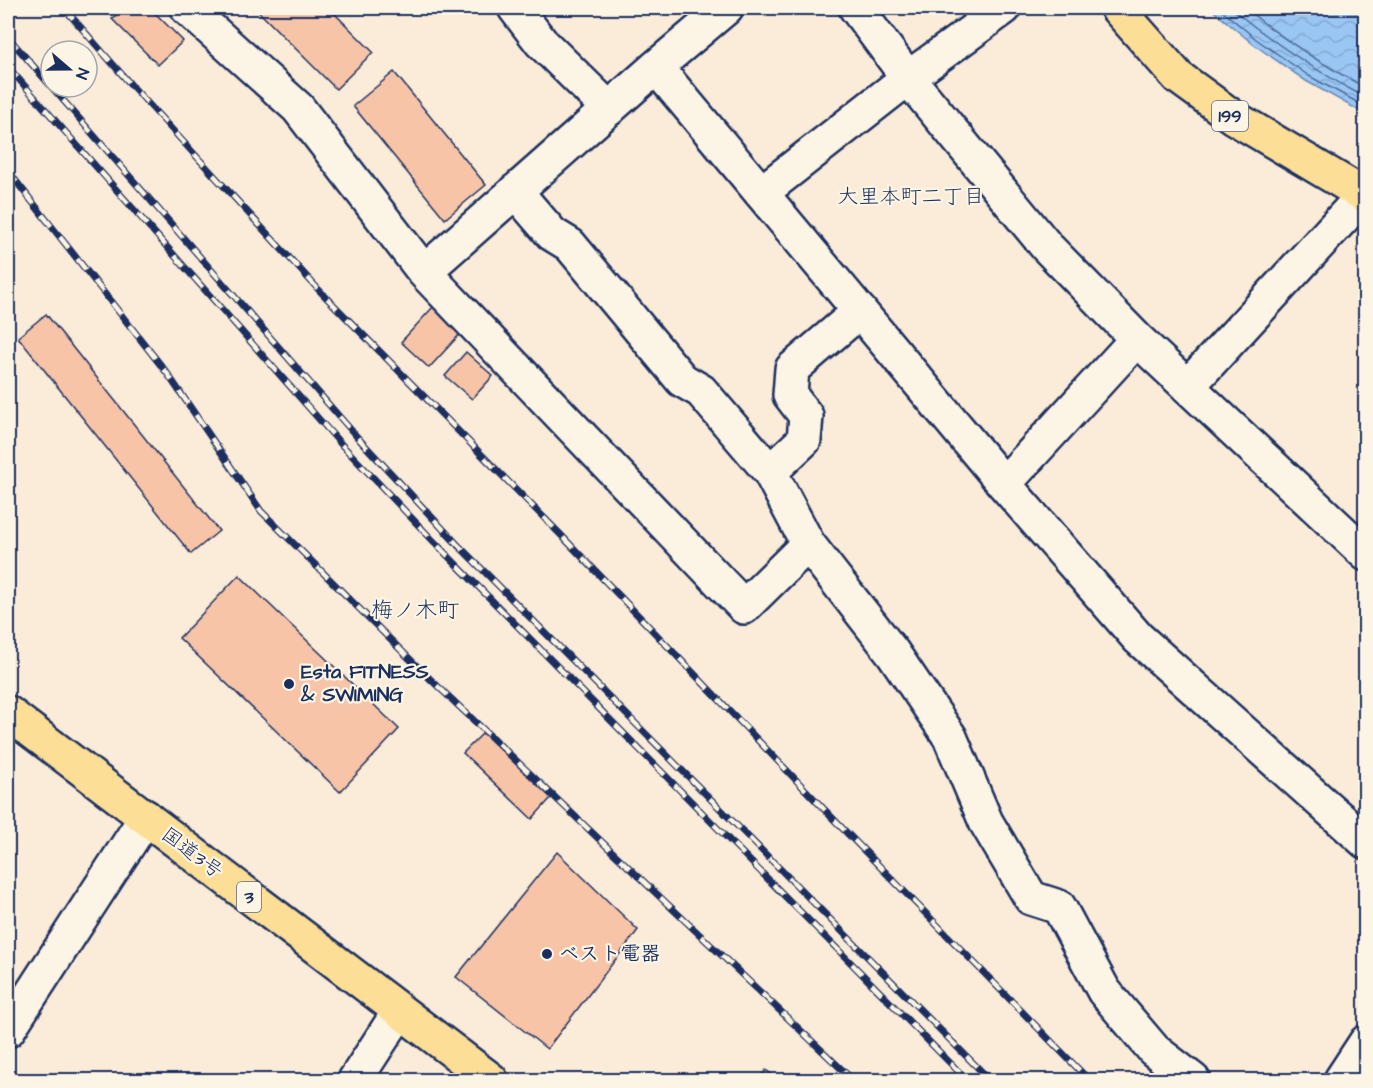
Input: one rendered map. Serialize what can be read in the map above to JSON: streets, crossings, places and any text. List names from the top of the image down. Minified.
{"streets":{"highway":["199","国道3号","3"]},"districts":["大里本町二丁目","梅ノ木町"],"places":["Esta FITNESS & SWIMING","ベスト電器"],"north":"right"}
